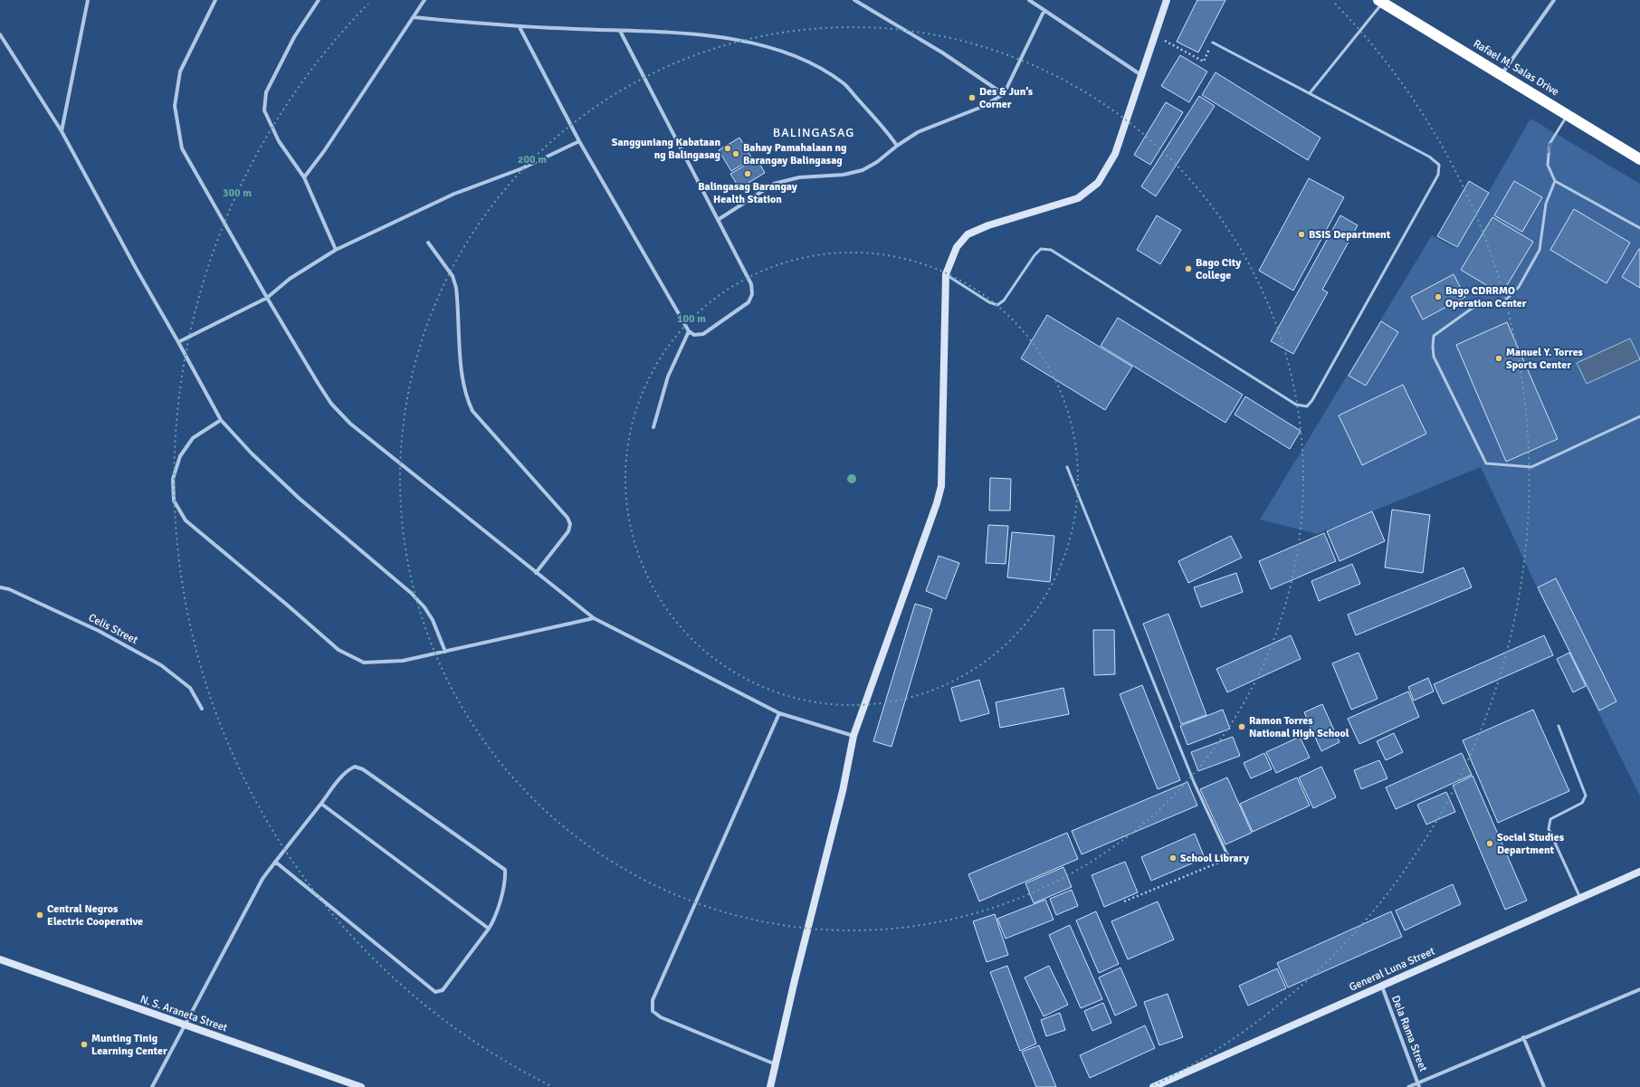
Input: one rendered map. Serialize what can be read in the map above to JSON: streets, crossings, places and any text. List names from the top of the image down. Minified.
{"streets":{"highway":["Rafael M. Salas Drive"],"street":["Celis Street","General Luna Street","N. S. Araneta Street","Dela Rama Street"]},"crossings":[["General Luna Street","Dela Rama Street"]],"districts":["BALINGASAG"],"places":["Des & Jun’s Corner","Sangguniang Kabataan ng Balingasag","Bahay Pamahalaan ng Barangay Balingasag","Balingasag Barangay Health Station","BSIS Department","Bago City College","Bago CDRRMO Operation Center","Manuel Y. Torres Sports Center","Ramon Torres National High School","Social Studies Department","School Library","Central Negros Electric Cooperative","Munting Tinig Learning Center"],"rings":["200 m","300 m","100 m"]}
